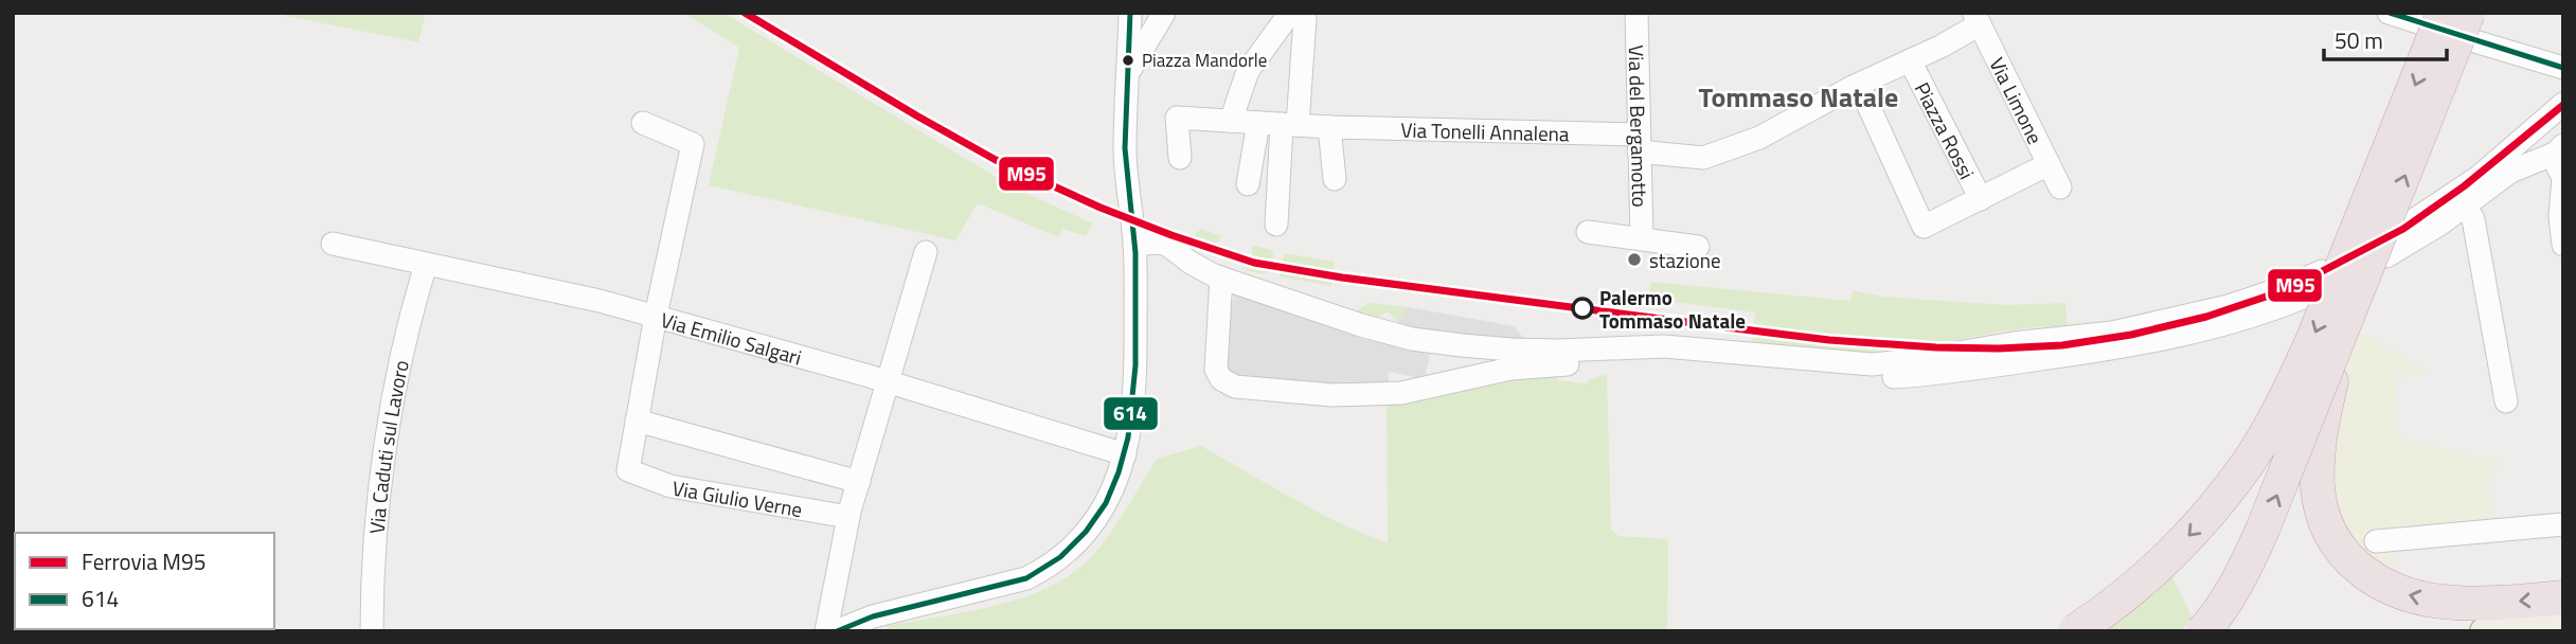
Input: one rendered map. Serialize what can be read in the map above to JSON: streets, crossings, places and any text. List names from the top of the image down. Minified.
{"streets":{"street":["Via Limone","Via del Bergamotto","Piazza Rossi","Via Tonelli Annalena","Via Emilio Salgari","Via Caduti sul Lavoro","Via Giulio Verne"]},"crossings":[["Via Limone","Via Tonelli Annalena"],["Via del Bergamotto","Via Tonelli Annalena"],["Piazza Rossi","Via Tonelli Annalena"],["Via Emilio Salgari","Via Caduti sul Lavoro"]],"districts":["Tommaso Natale"],"places":["Piazza Mandorle","stazione","Palermo Tommaso Natale"],"lines":["rail line M95","transit line 614"],"legend":["Ferrovia M95","614"],"scale_bar":"50 m"}
